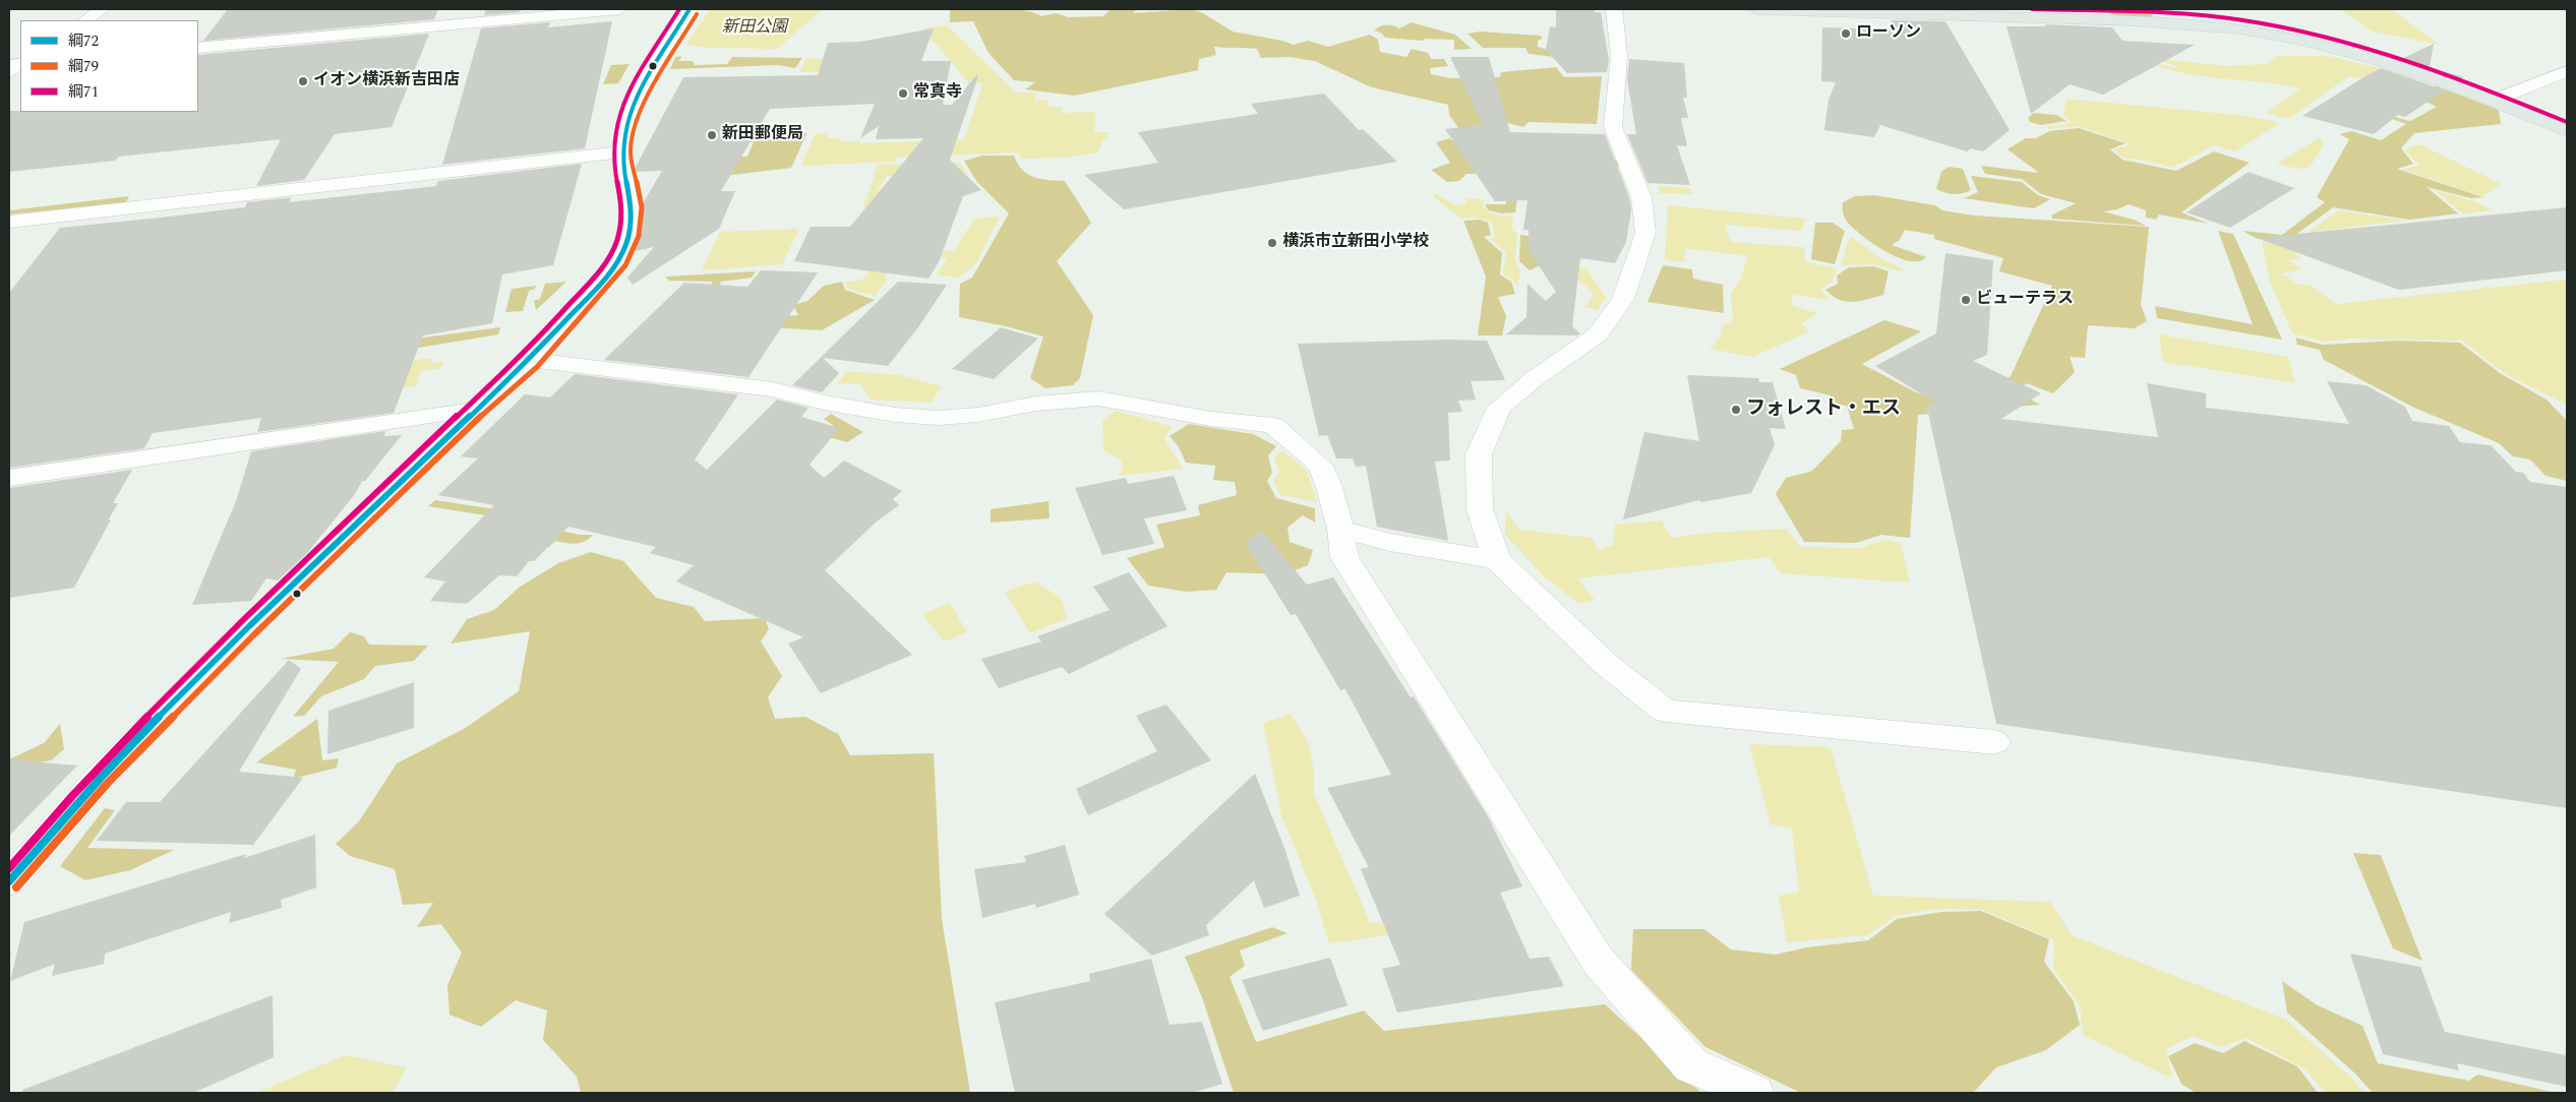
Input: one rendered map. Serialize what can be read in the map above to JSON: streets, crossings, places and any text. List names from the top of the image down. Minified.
{"parks":["新田公園"],"places":["ローソン","イオン横浜新吉田店","常真寺","新田郵便局","横浜市立新田小学校","ビューテラス","フォレスト・エス"],"lines":["transit line 綱72","transit line 綱71","transit line 綱79"],"legend":["綱72","綱79","綱71"]}
